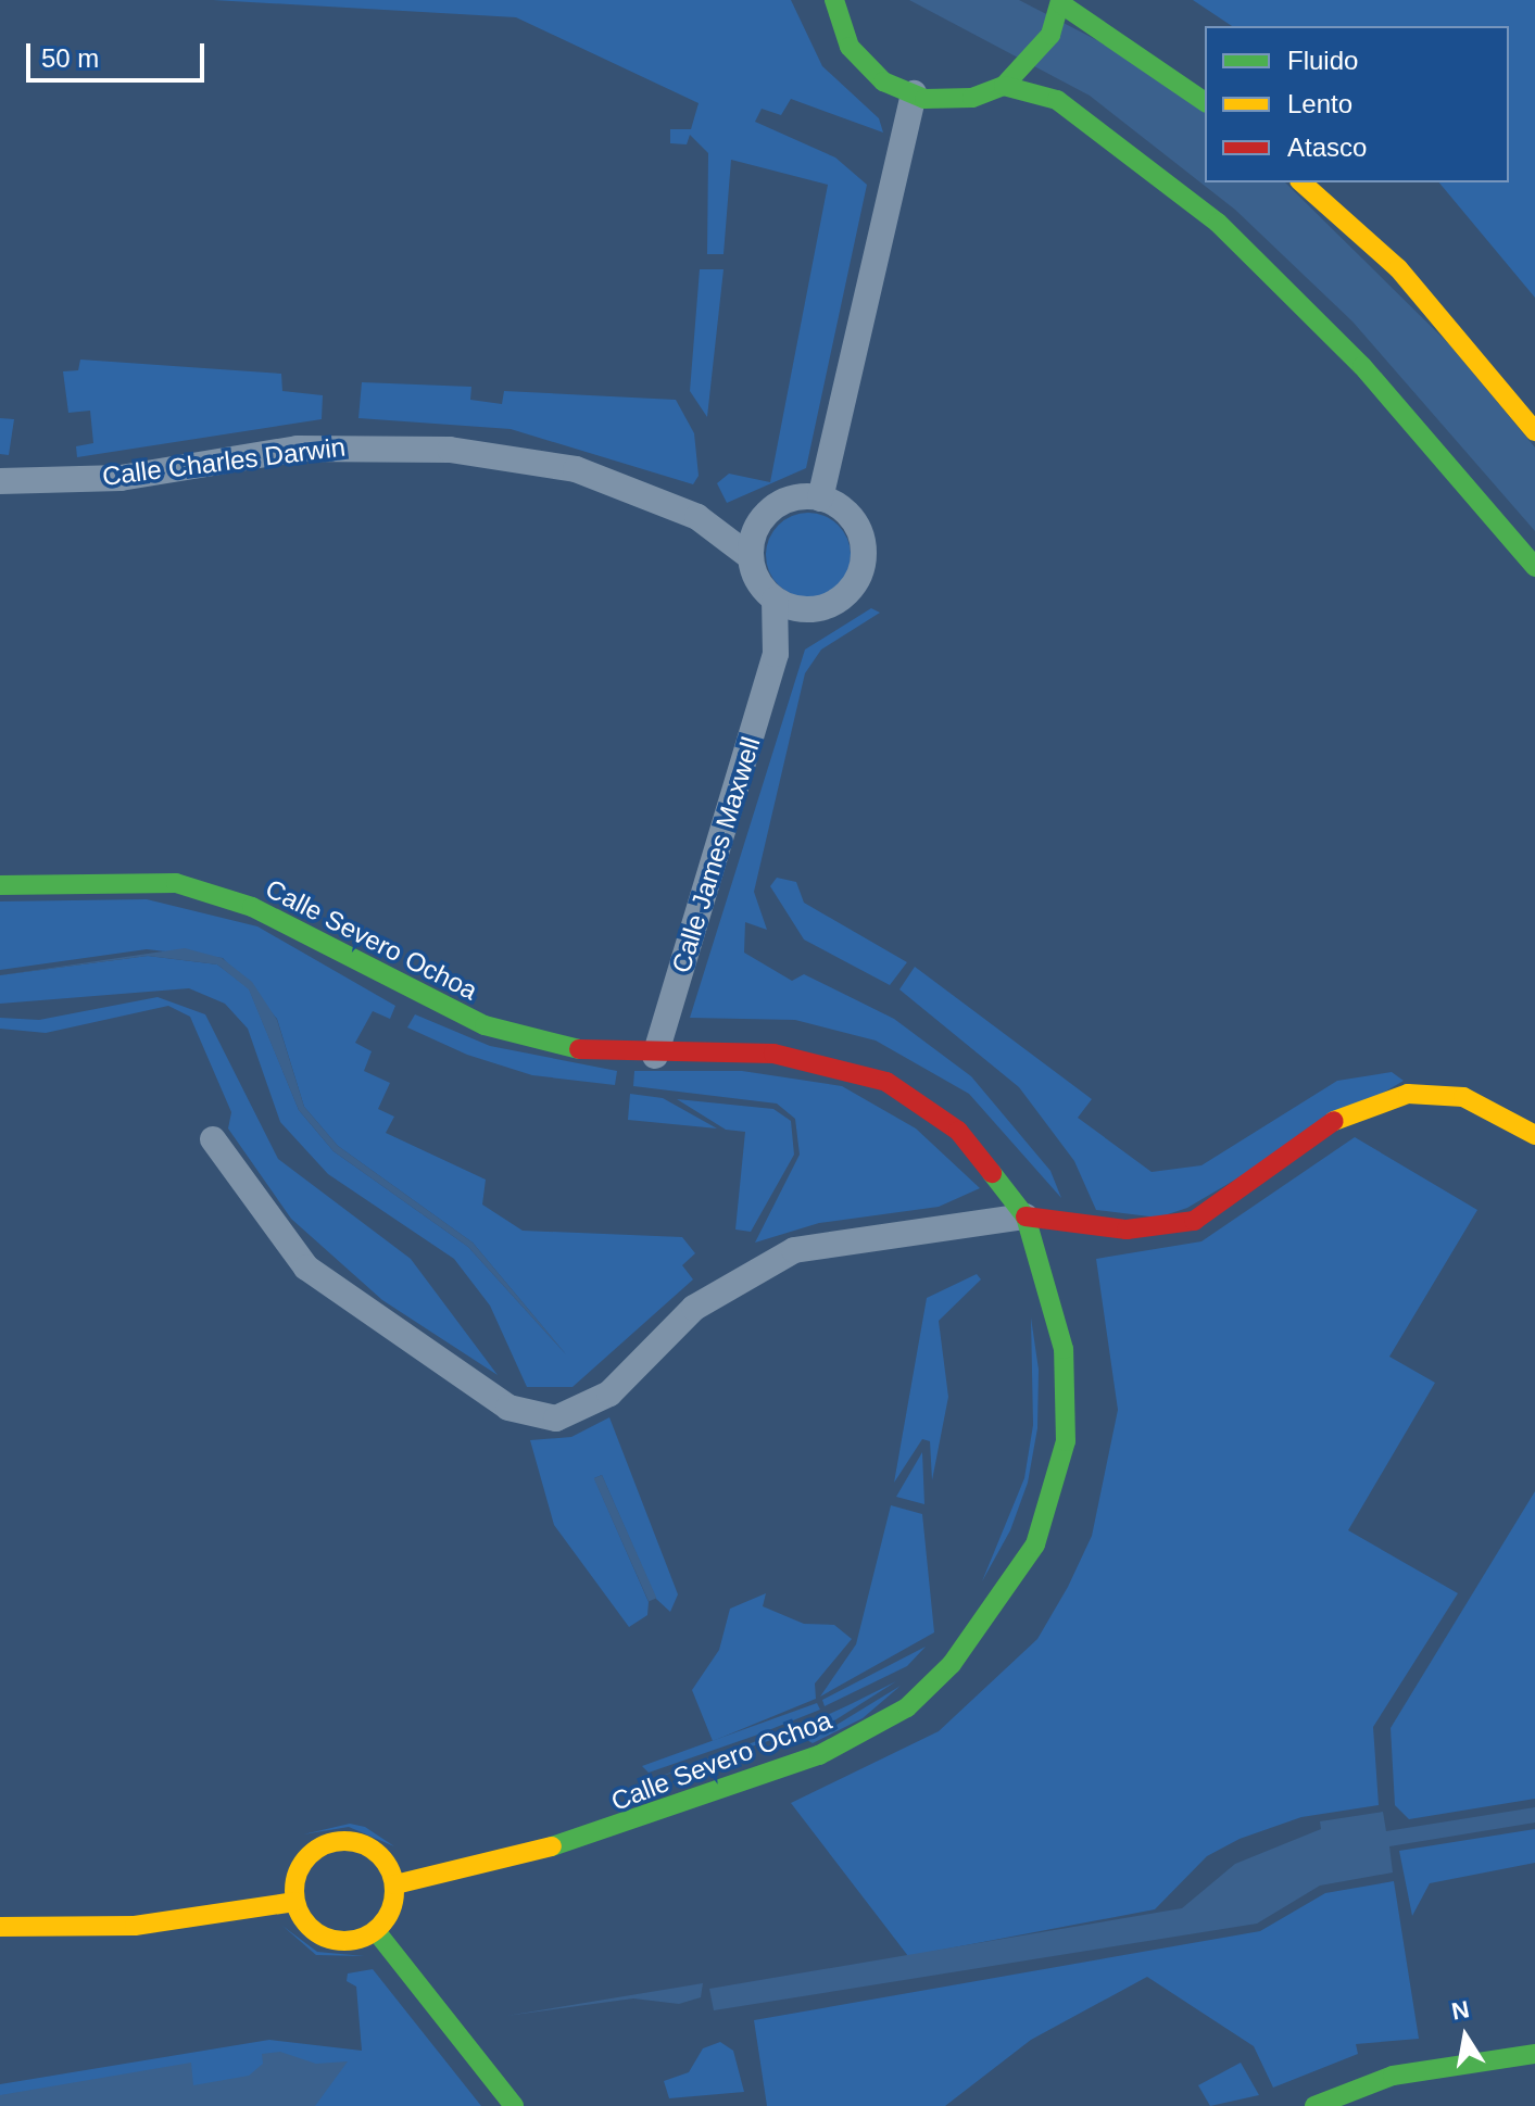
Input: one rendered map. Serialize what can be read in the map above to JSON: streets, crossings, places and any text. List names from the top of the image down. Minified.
{"streets":{"street":["Calle Charles Darwin","Calle James Maxwell","Calle Severo Ochoa"]},"crossings":[["Calle Charles Darwin","Calle James Maxwell"],["Calle James Maxwell","Calle Severo Ochoa"]],"legend":["Fluido","Lento","Atasco"],"scale_bar":"50 m","north":"top"}
